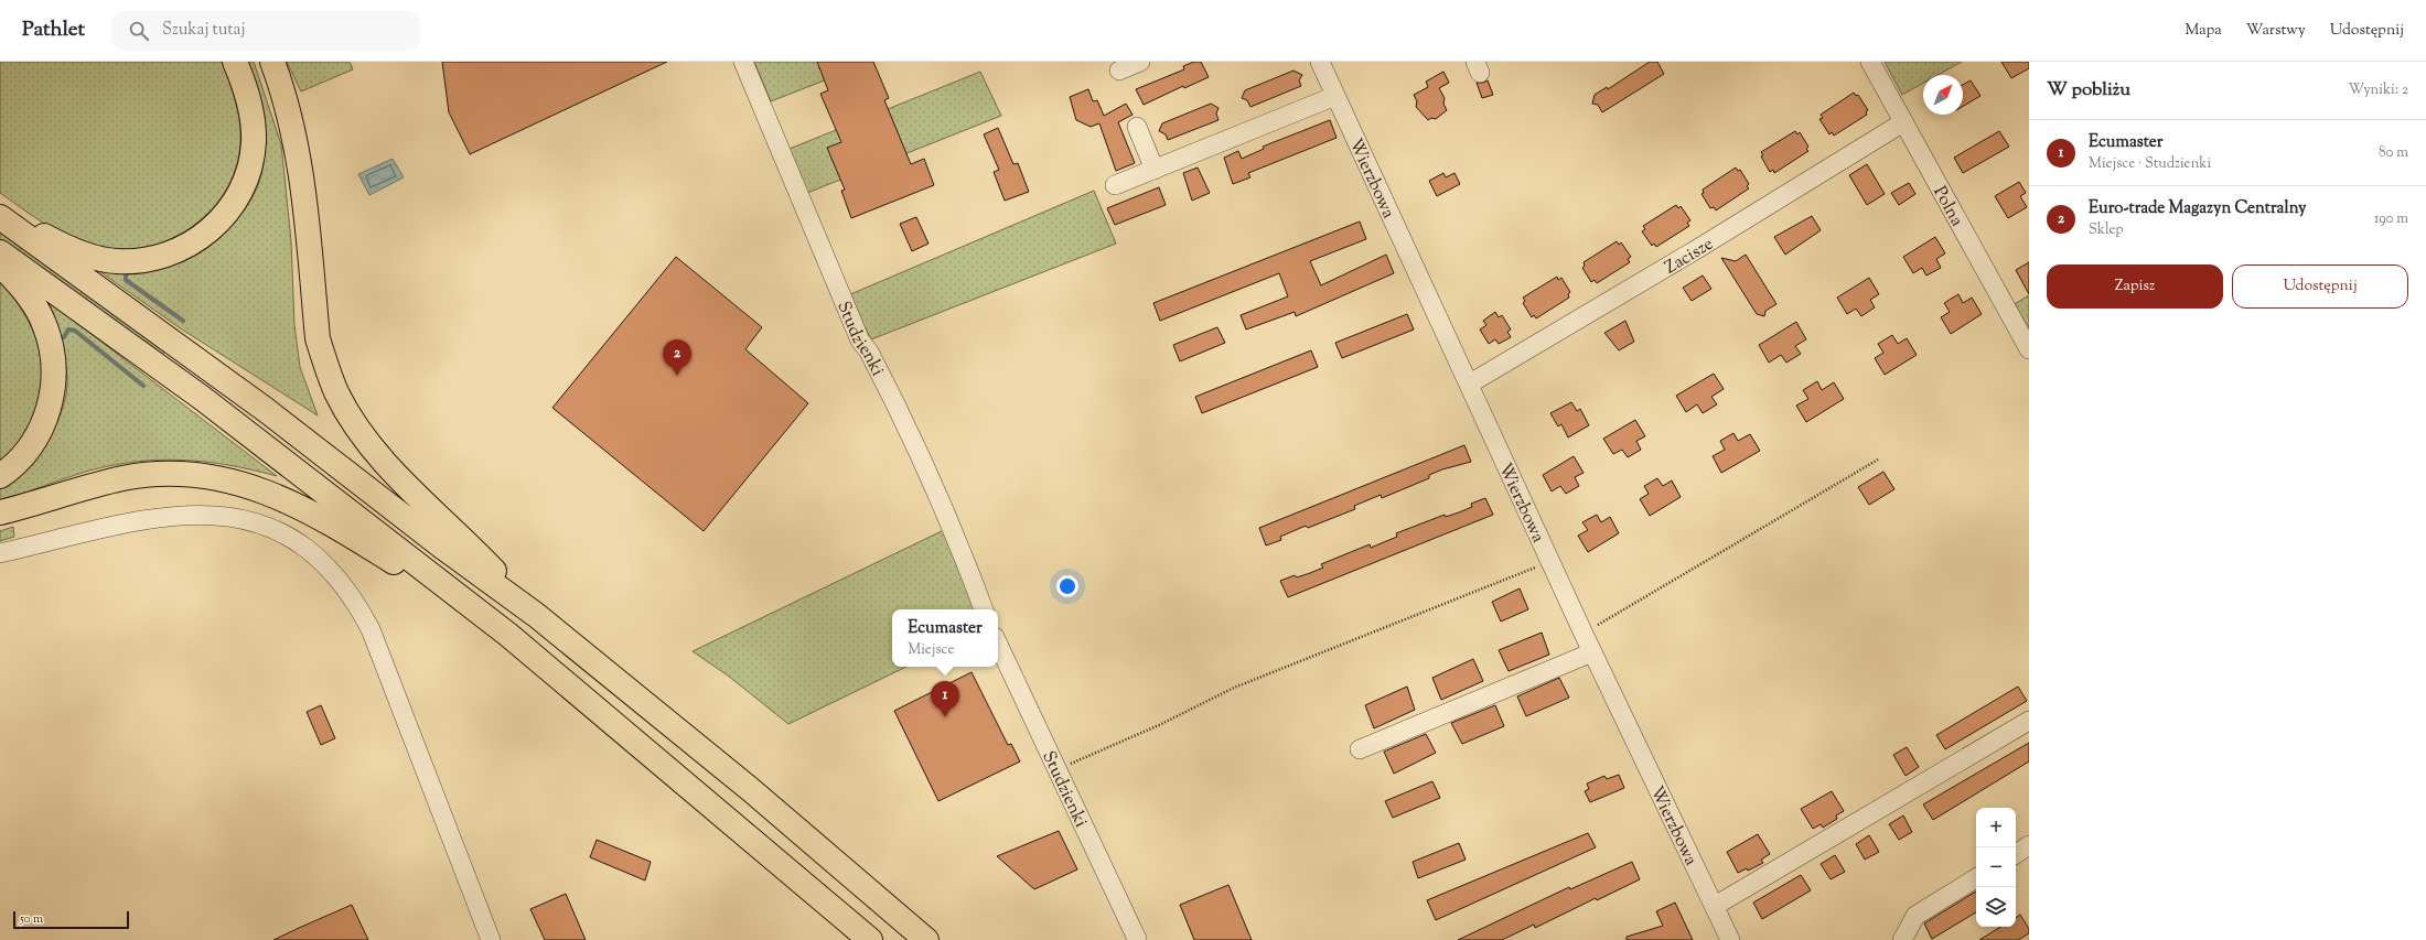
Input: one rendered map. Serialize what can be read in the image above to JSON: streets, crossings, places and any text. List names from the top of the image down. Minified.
{"streets":{"street":["Wierzbowa","Polna","Zacisze","Studzienki"]},"crossings":[["Wierzbowa","Zacisze"],["Polna","Zacisze"]],"scale_bar":"50 m","north":"top right","page":{"header":"Pathlet","search":"Szukaj tutaj","nav":["Mapa","Warstwy","Udostępnij"],"heading":["W pobliżu","Wyniki: 2"],"list":[{"mark":"1","name":"Ecumaster","note":"Miejsce · Studzienki","value":"80 m"},{"mark":"2","name":"Euro-trade Magazyn Centralny","note":"Sklep","value":"190 m"}],"buttons":["Zapisz","Udostępnij"],"pins":["2","1"],"popup":["Ecumaster","Miejsce"],"map_buttons":["+","−"],"scale":"50 m"}}
